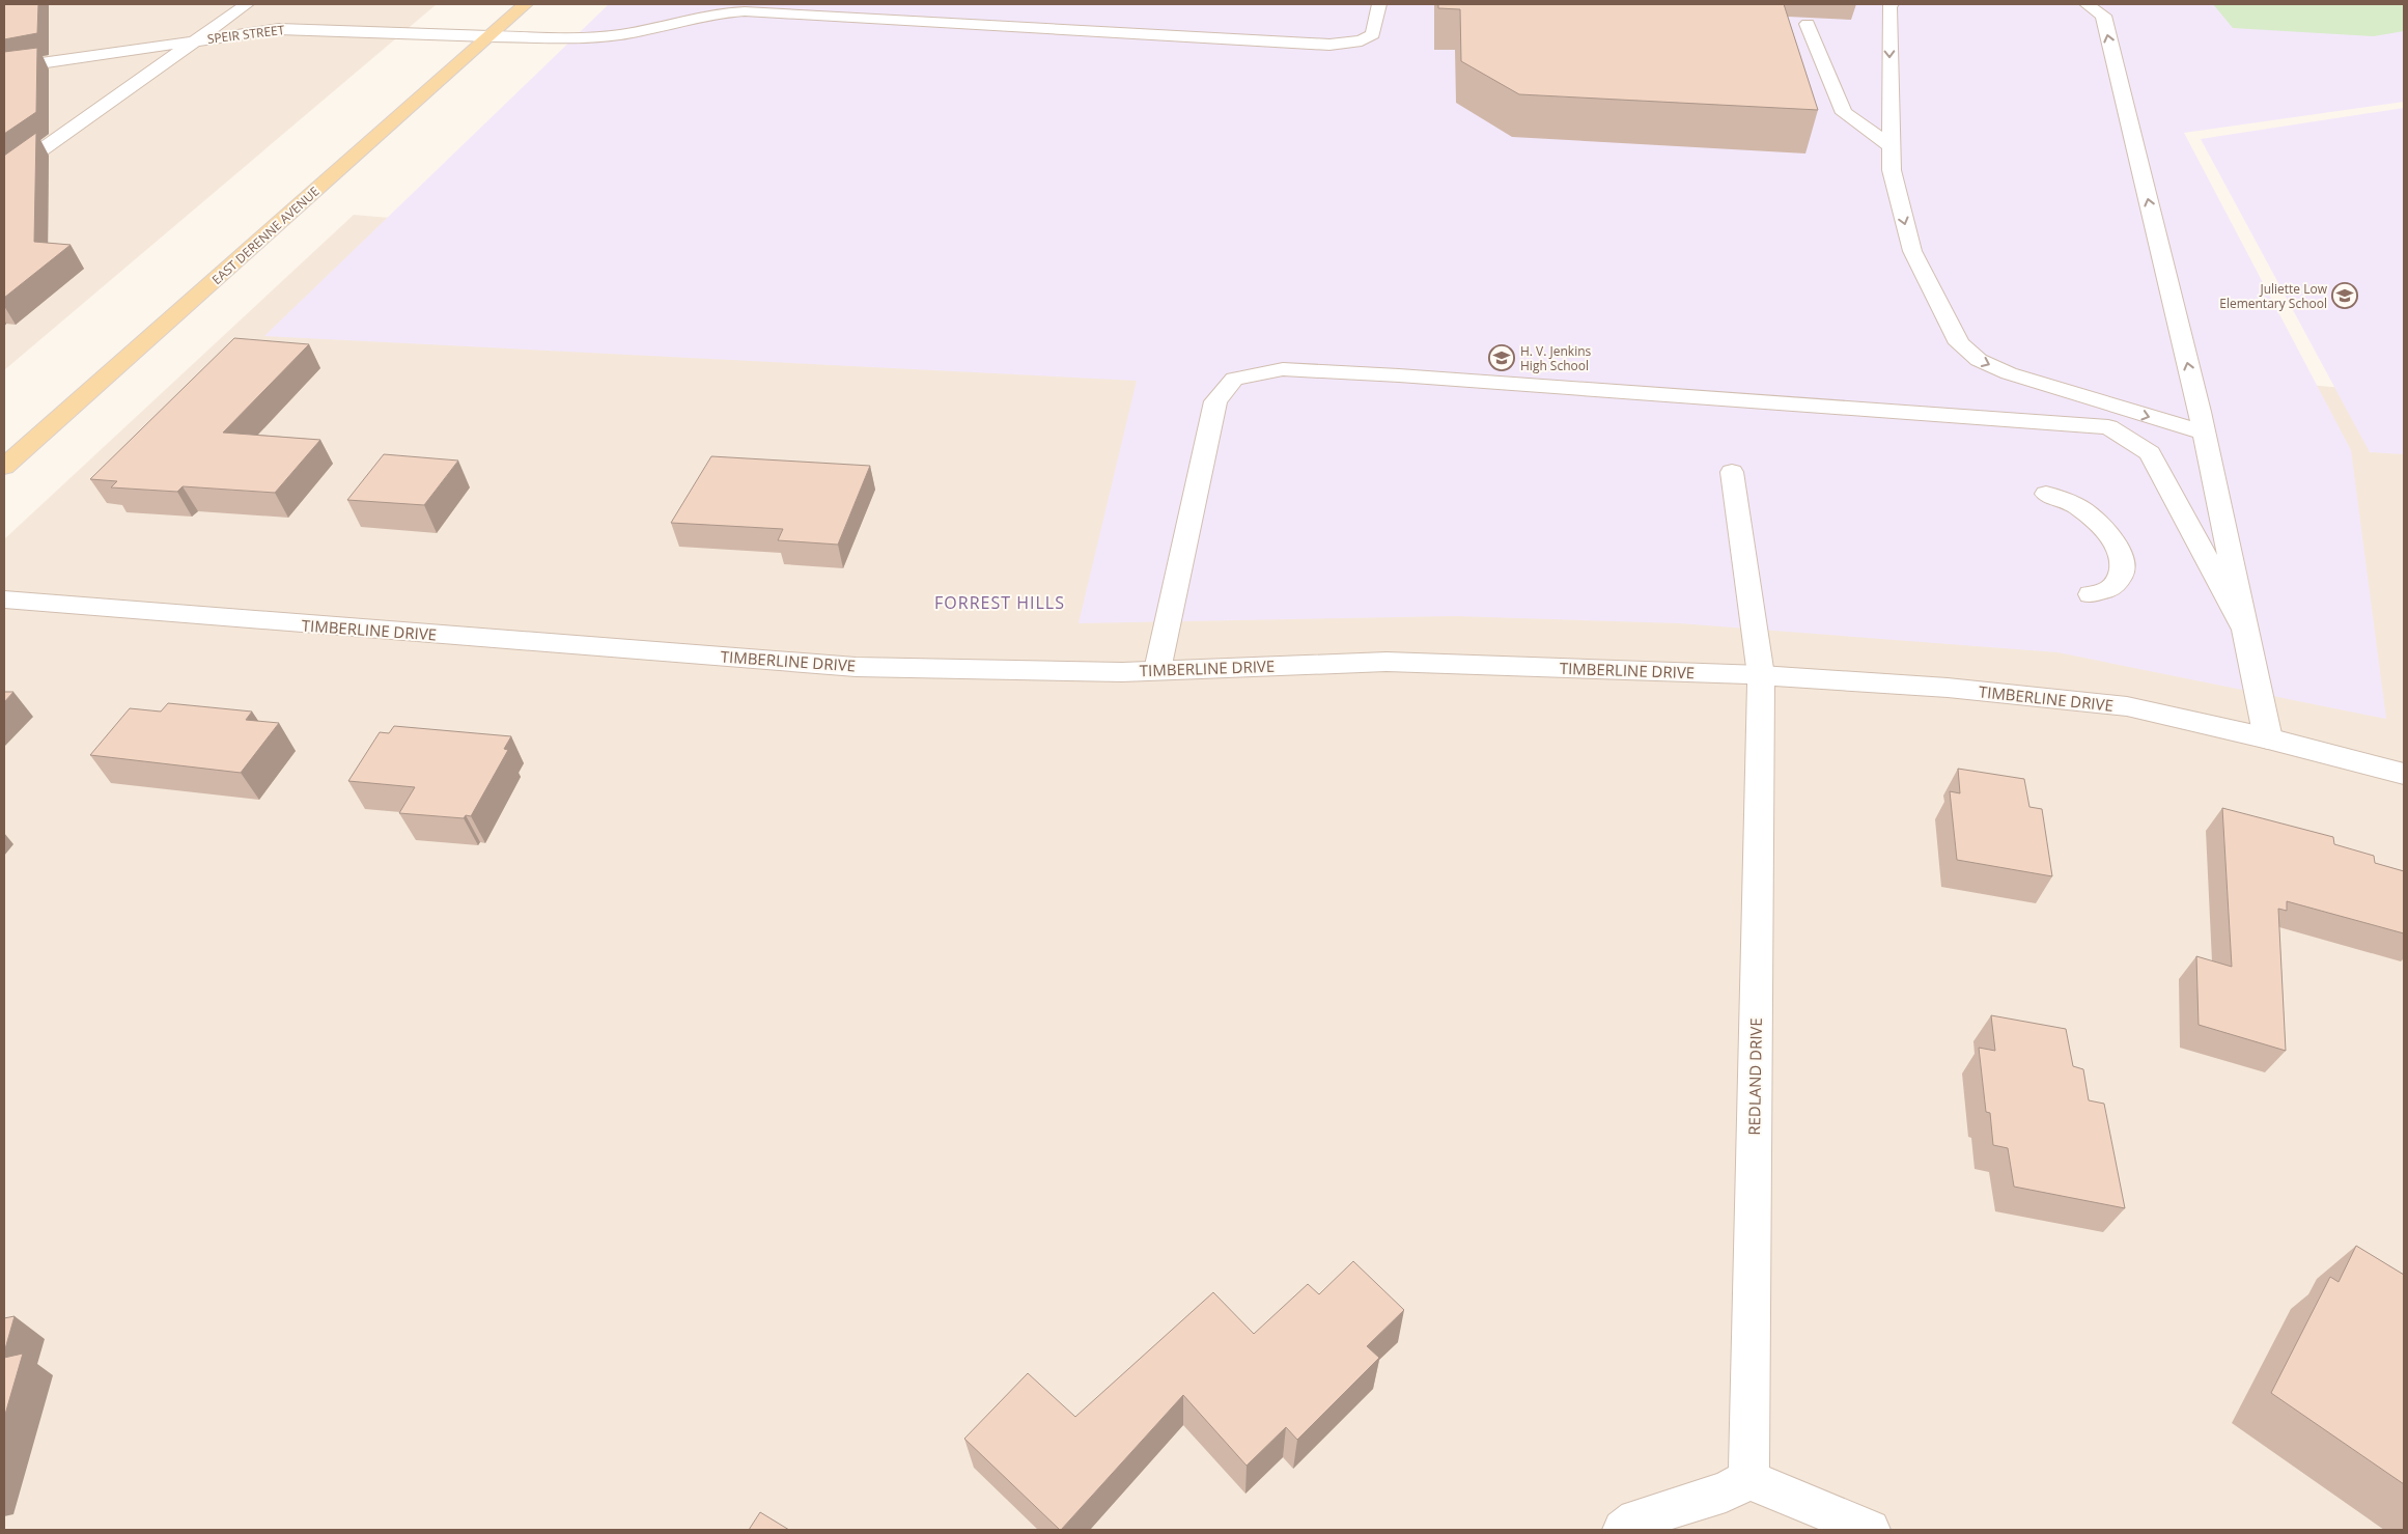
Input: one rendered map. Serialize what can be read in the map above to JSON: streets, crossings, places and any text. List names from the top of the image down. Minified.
{"streets":{"main road":["EAST DERENNE AVENUE"],"street":["SPEIR STREET","TIMBERLINE DRIVE","REDLAND DRIVE"]},"crossings":[["SPEIR STREET","EAST DERENNE AVENUE"],["TIMBERLINE DRIVE","REDLAND DRIVE"]],"districts":["FORREST HILLS"],"places":{"school or university":["Juliette Low Elementary School","H. V. Jenkins High School"]}}
